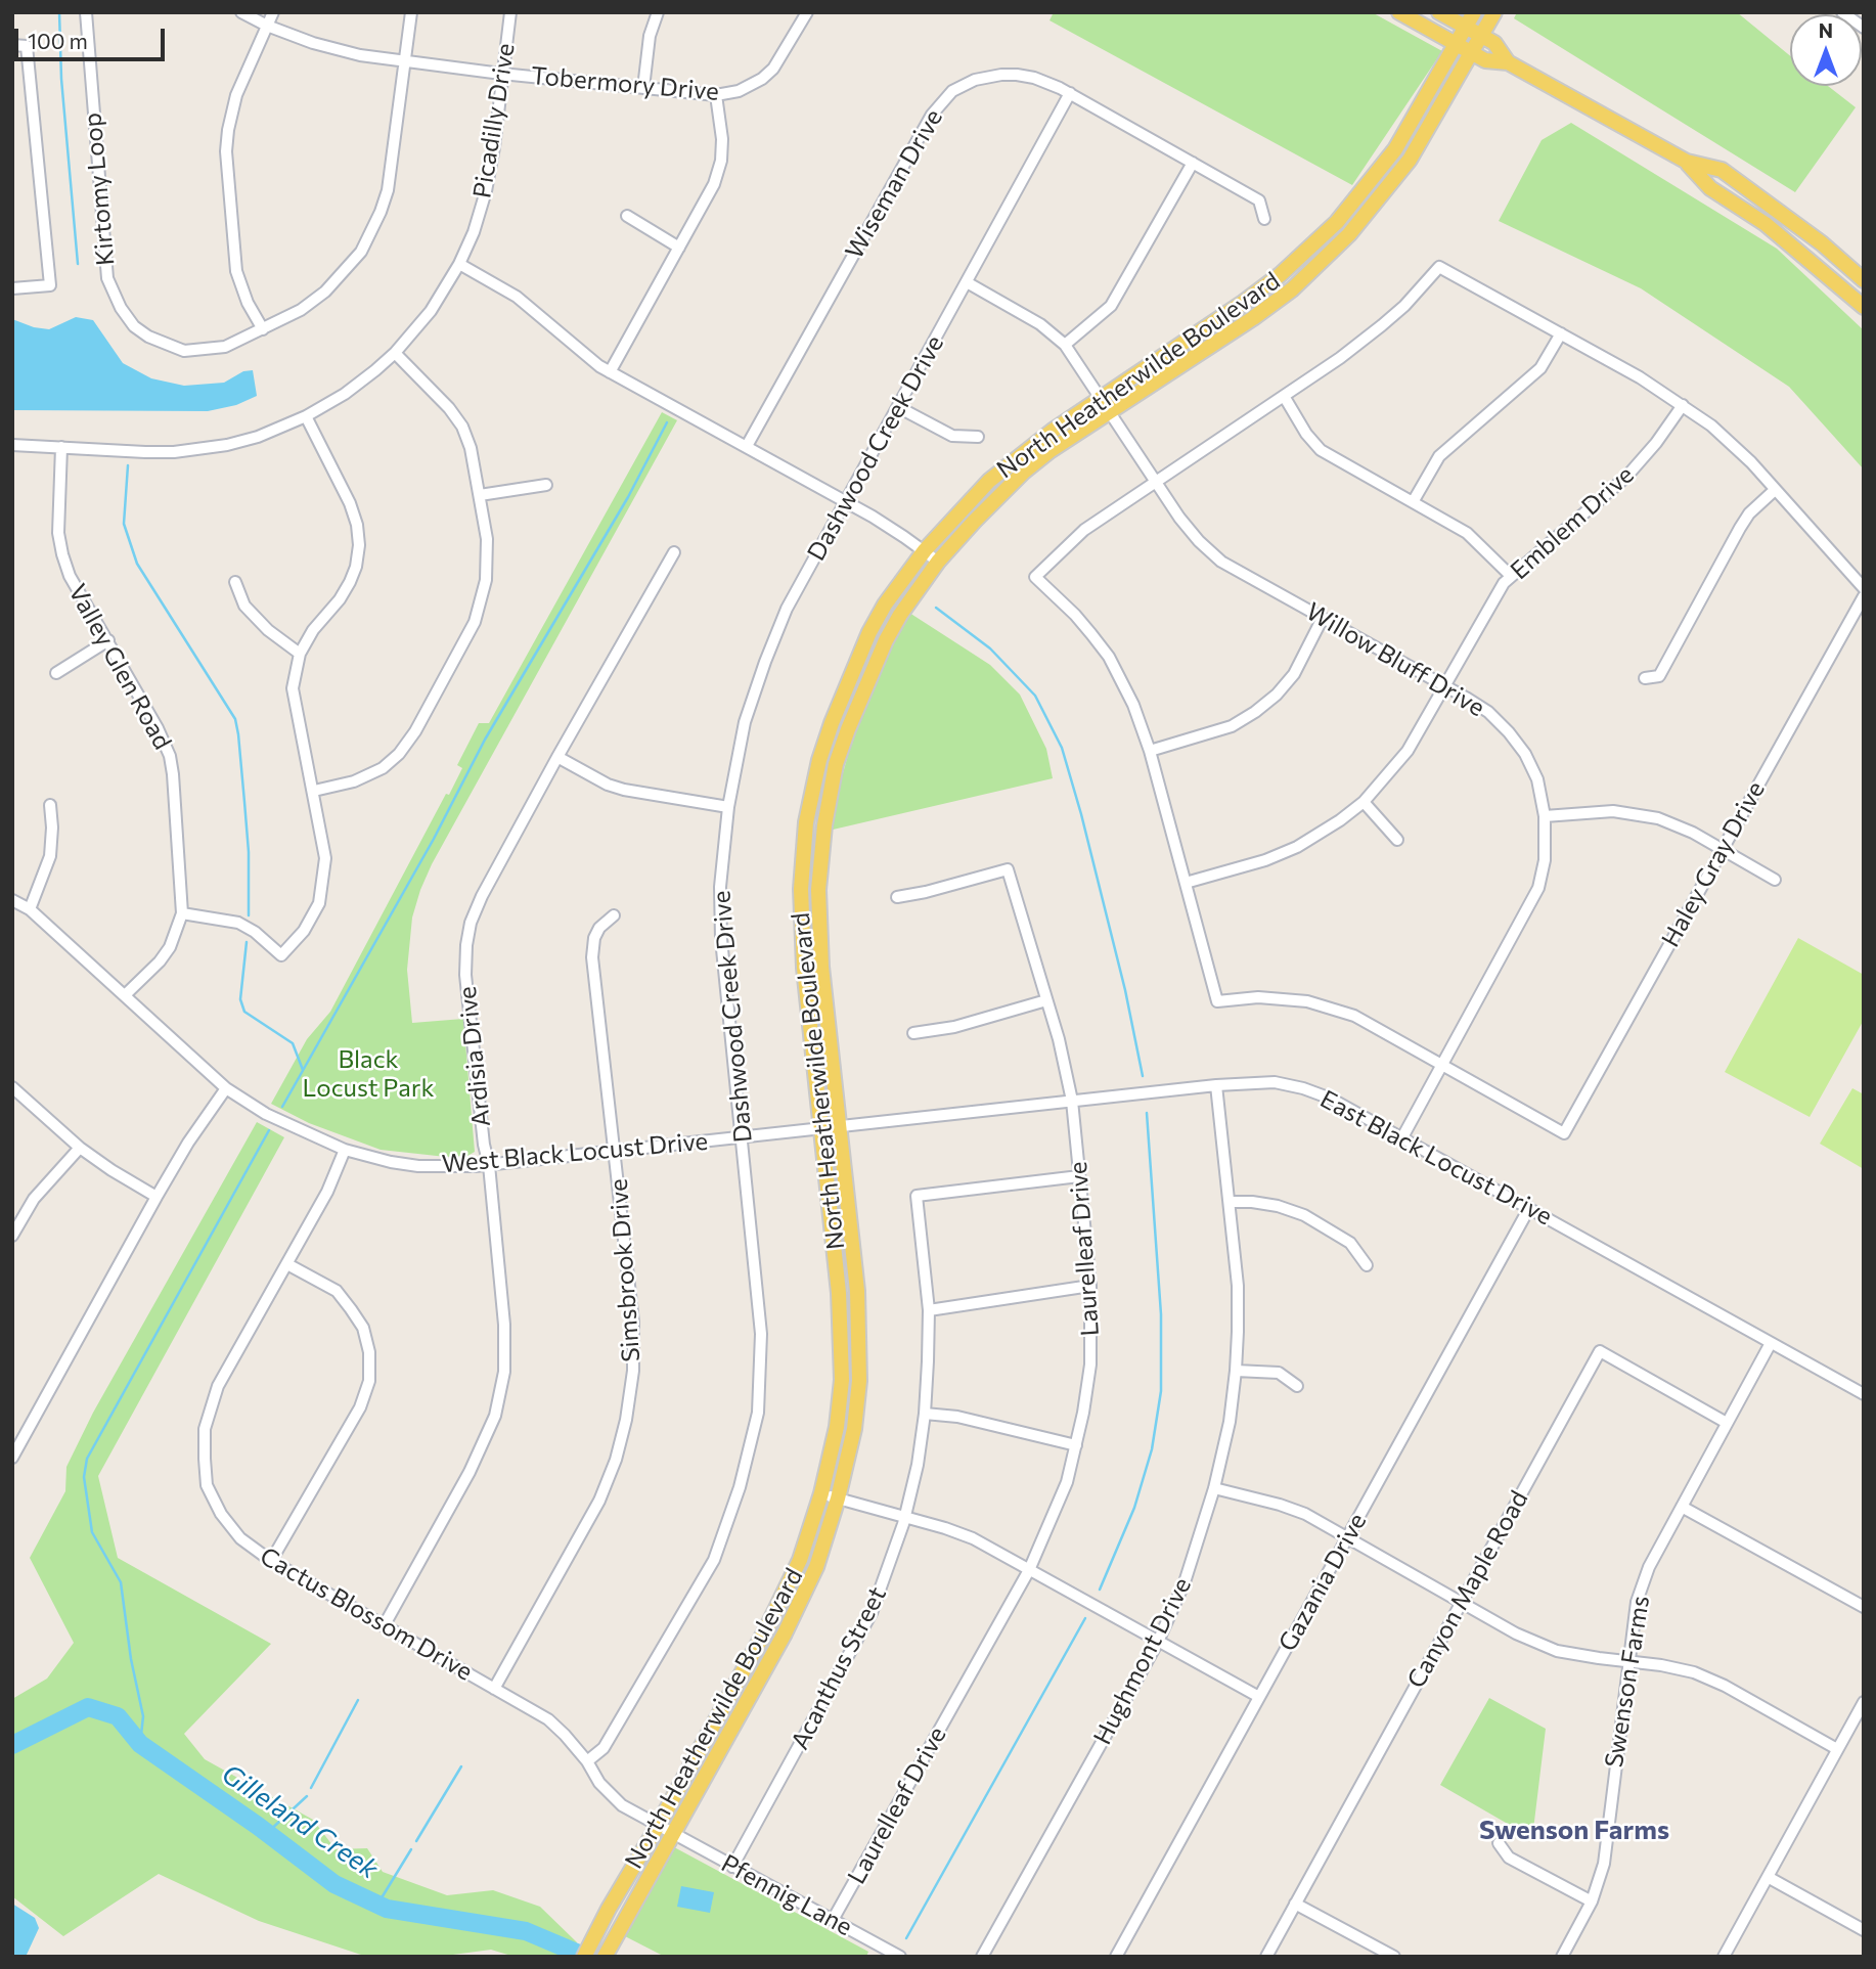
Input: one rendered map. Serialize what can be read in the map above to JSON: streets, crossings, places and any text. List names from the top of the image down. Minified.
{"streets":{"main road":["North Heatherwilde Boulevard"],"street":["Tobermory Drive","Picadilly Drive","Wiseman Drive","Kirtomy Loop","Dashwood Creek Drive","Emblem Drive","Willow Bluff Drive","Valley Glen Road","Haley Gray Drive","Ardisia Drive","West Black Locust Drive","East Black Locust Drive","Laurelleaf Drive","Simsbrook Drive","Gazania Drive","Canyon Maple Road","Cactus Blossom Drive","Hughmont Drive","Acanthus Street","Swenson Farms","Pfennig Lane"]},"crossings":[["Tobermory Drive","Picadilly Drive"],["Tobermory Drive","Kirtomy Loop"],["Picadilly Drive","Valley Glen Road"],["Wiseman Drive","Dashwood Creek Drive"],["North Heatherwilde Boulevard","Willow Bluff Drive"],["North Heatherwilde Boulevard","West Black Locust Drive"],["North Heatherwilde Boulevard","East Black Locust Drive"],["North Heatherwilde Boulevard","Cactus Blossom Drive"],["North Heatherwilde Boulevard","Pfennig Lane"],["Dashwood Creek Drive","Willow Bluff Drive"],["Dashwood Creek Drive","West Black Locust Drive"],["Dashwood Creek Drive","Cactus Blossom Drive"],["Emblem Drive","Willow Bluff Drive"],["Willow Bluff Drive","Haley Gray Drive"],["Willow Bluff Drive","East Black Locust Drive"],["Valley Glen Road","West Black Locust Drive"],["Ardisia Drive","West Black Locust Drive"],["Ardisia Drive","Cactus Blossom Drive"],["West Black Locust Drive","East Black Locust Drive"],["West Black Locust Drive","Simsbrook Drive"],["West Black Locust Drive","Cactus Blossom Drive"],["East Black Locust Drive","Laurelleaf Drive"],["East Black Locust Drive","Gazania Drive"],["East Black Locust Drive","Hughmont Drive"],["East Black Locust Drive","Swenson Farms"],["Laurelleaf Drive","Acanthus Street"],["Laurelleaf Drive","Pfennig Lane"],["Simsbrook Drive","Cactus Blossom Drive"],["Canyon Maple Road","Swenson Farms"],["Cactus Blossom Drive","Pfennig Lane"],["Acanthus Street","Pfennig Lane"]],"districts":["Swenson Farms"],"water":["Gilleland Creek"],"parks":["Black Locust Park"],"scale_bar":"100 m","north":"top"}
